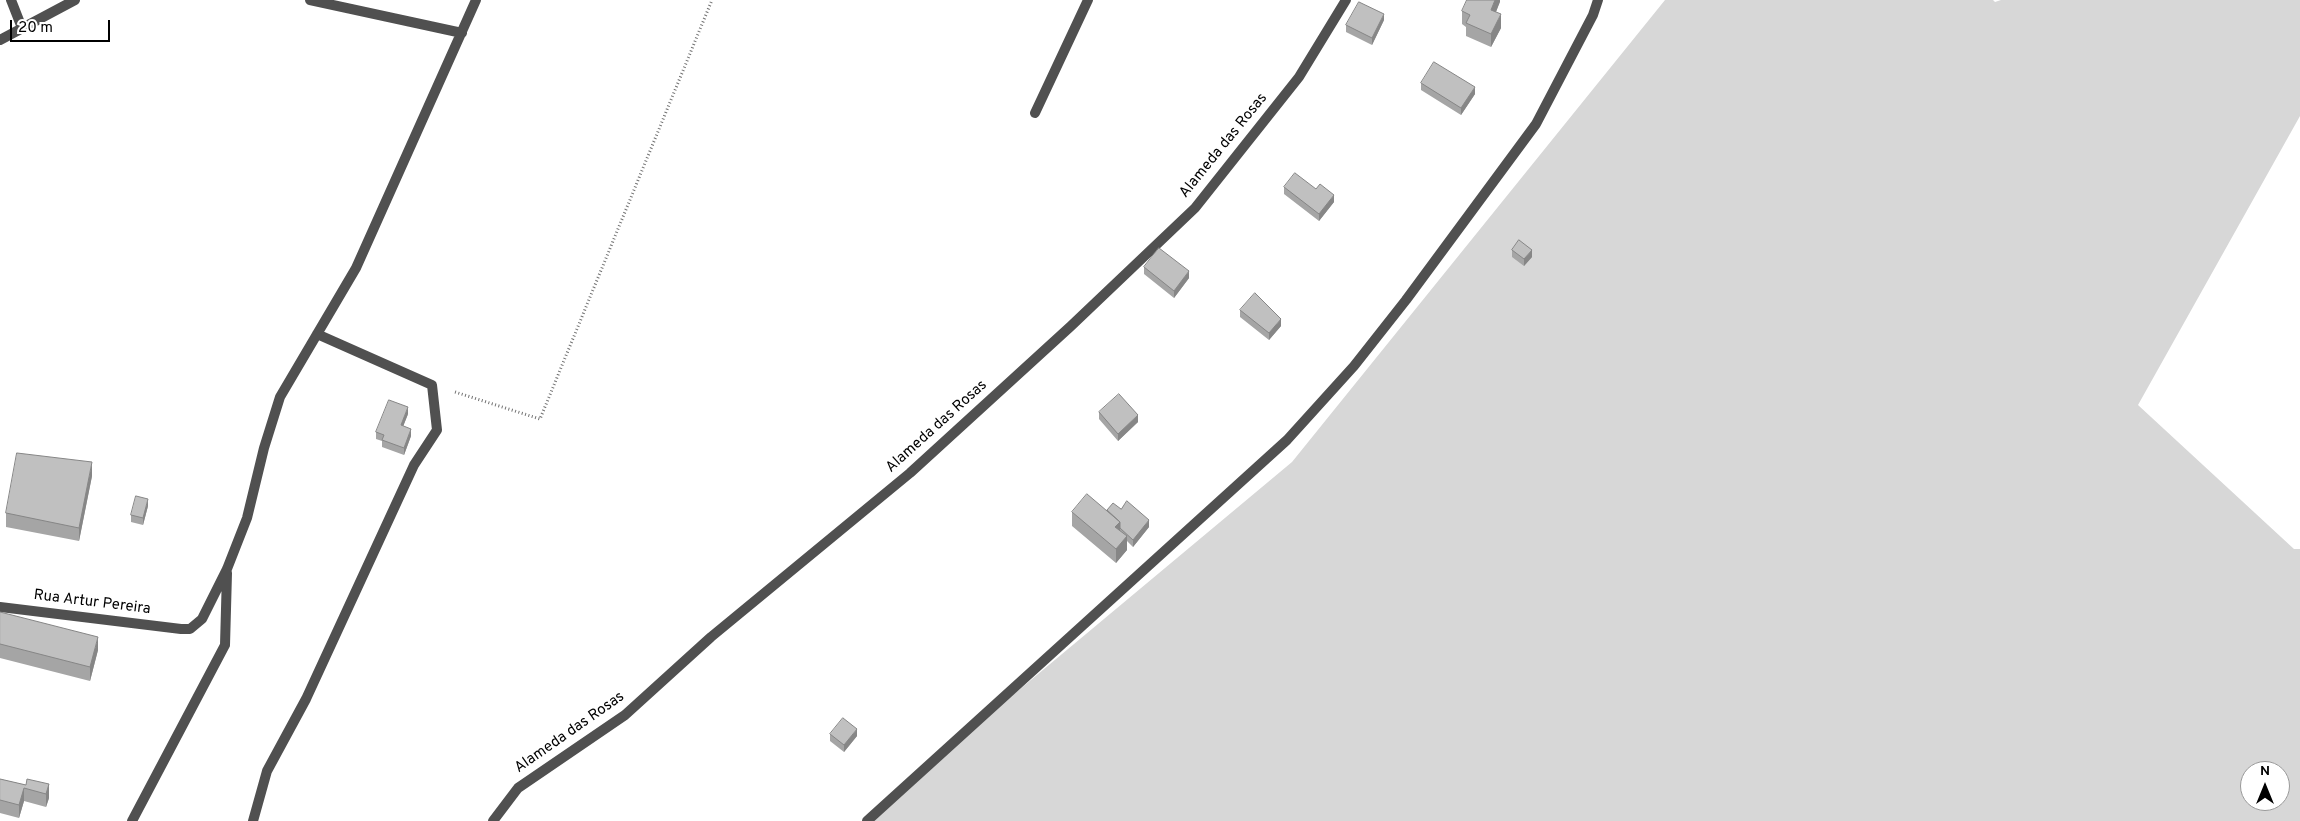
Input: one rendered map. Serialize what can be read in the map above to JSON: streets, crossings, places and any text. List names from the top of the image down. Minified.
{"streets":{"street":["Alameda das Rosas","Rua Artur Pereira"]},"scale_bar":"20 m","north":"top"}
